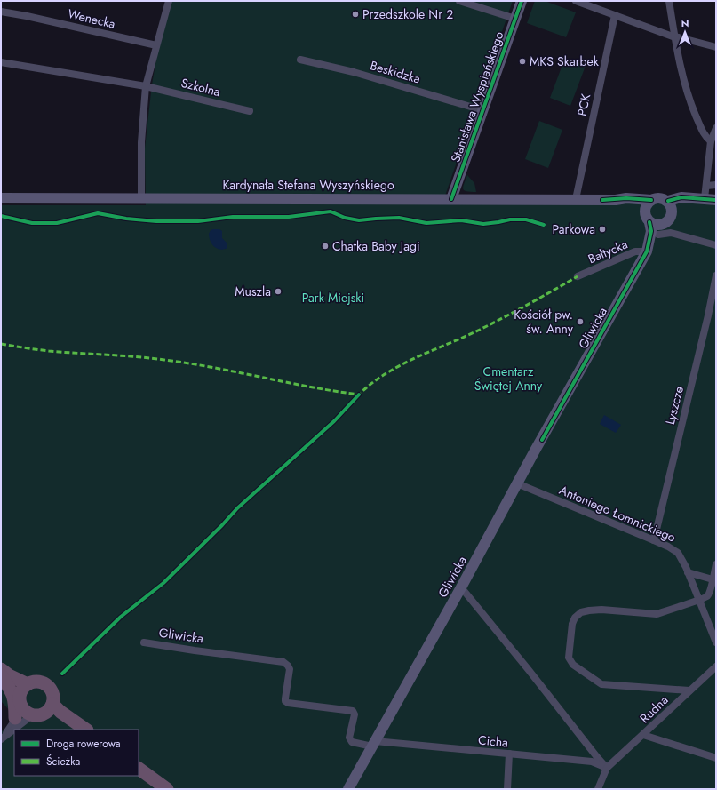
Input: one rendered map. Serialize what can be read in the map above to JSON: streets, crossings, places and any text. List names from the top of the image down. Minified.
{"streets":{"street":["Wenecka","Beskidzka","Szkolna","Stanisława Wyspiańskiego","PCK","Kardynała Stefana Wyszyńskiego","Bałtycka","Gliwicka","Lyszcze","Antoniego Łomnickiego","Rudna","Cicha"]},"crossings":[["Beskidzka","Stanisława Wyspiańskiego"],["Stanisława Wyspiańskiego","Kardynała Stefana Wyszyńskiego"],["PCK","Kardynała Stefana Wyszyńskiego"],["Kardynała Stefana Wyszyńskiego","Gliwicka"],["Bałtycka","Gliwicka"],["Gliwicka","Antoniego Łomnickiego"],["Gliwicka","Cicha"],["Lyszcze","Antoniego Łomnickiego"],["Rudna","Cicha"]],"parks":["Park Miejski","Cmentarz Świętej Anny"],"places":["Przedszkole Nr 2","MKS Skarbek","Parkowa","Chatka Baby Jagi","Muszla","Kościół pw. św. Anny"],"legend":["Droga rowerowa","Ścieżka"],"north":"top"}
